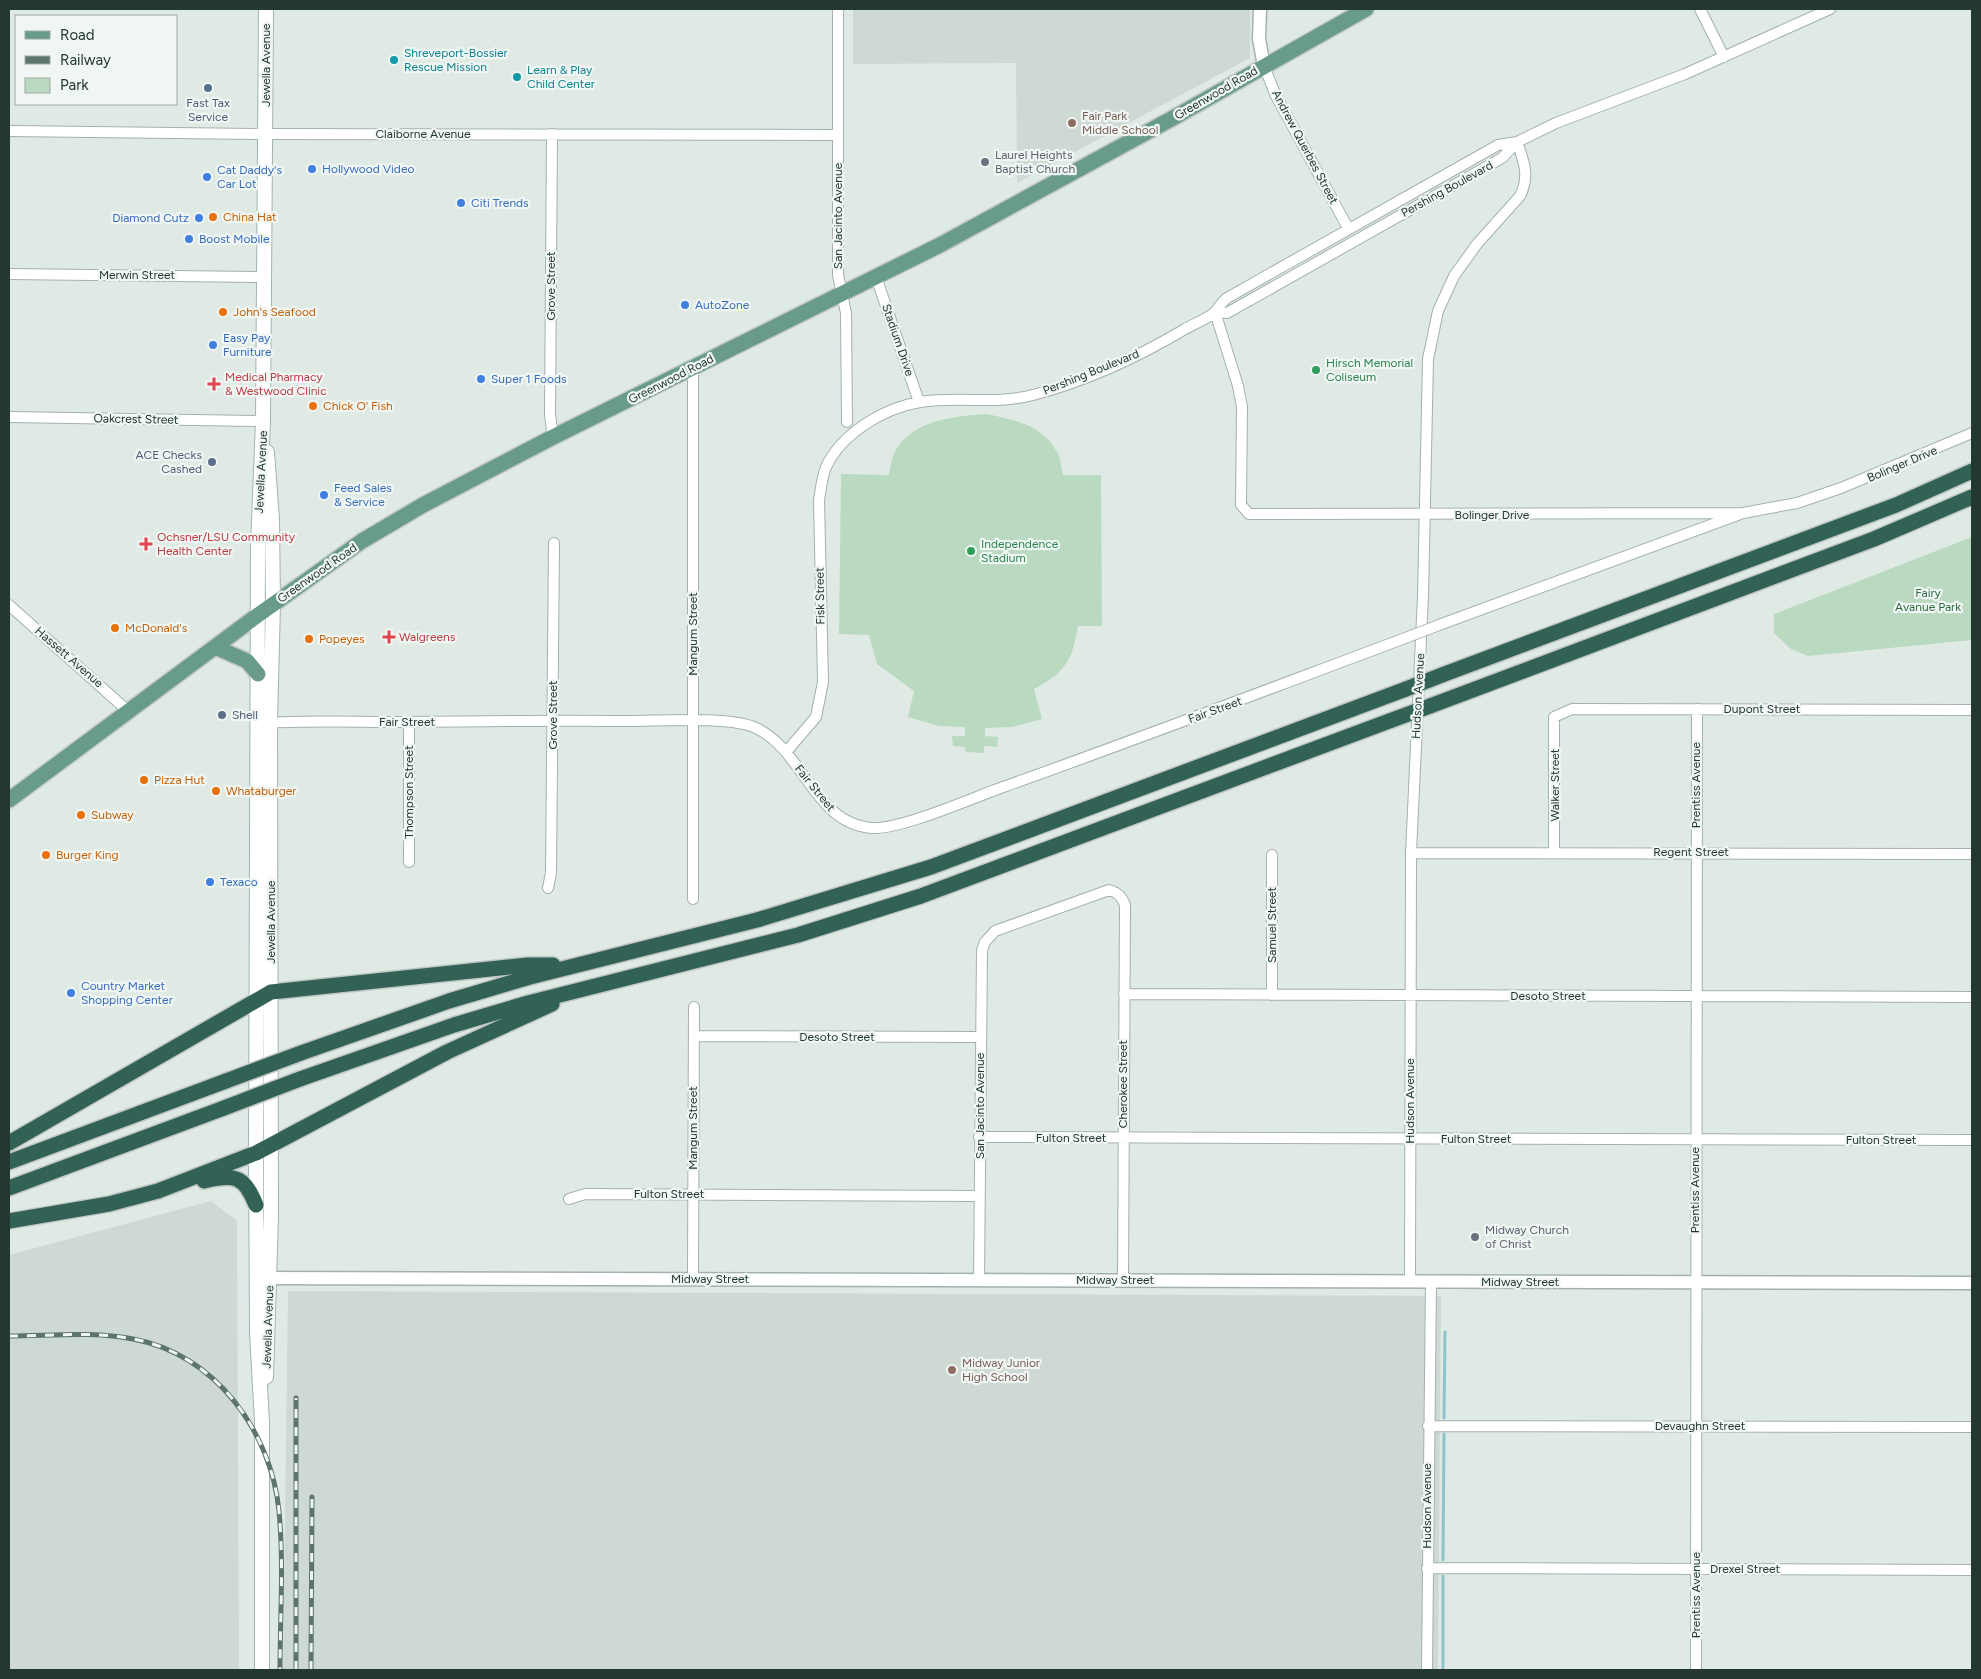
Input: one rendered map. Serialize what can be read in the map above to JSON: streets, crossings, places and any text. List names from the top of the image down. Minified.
{"streets":{"main road":["Jewella Avenue","Greenwood Road"],"street":["Claiborne Avenue","Andrew Querbes Street","Pershing Boulevard","San Jacinto Avenue","Merwin Street","Grove Street","Stadium Drive","Oakcrest Street","Bolinger Drive","Fisk Street","Mangum Street","Hassett Avenue","Hudson Avenue","Dupont Street","Fair Street","Walker Street","Prentiss Avenue","Thompson Street","Regent Street","Samuel Street","Desoto Street","Cherokee Street","Fulton Street","Midway Street","Devaughn Street","Drexel Street"]},"crossings":[["Jewella Avenue","Greenwood Road"],["Jewella Avenue","Claiborne Avenue"],["Jewella Avenue","Merwin Street"],["Jewella Avenue","Oakcrest Street"],["Jewella Avenue","Fair Street"],["Jewella Avenue","Midway Street"],["Greenwood Road","Andrew Querbes Street"],["Greenwood Road","San Jacinto Avenue"],["Greenwood Road","Grove Street"],["Greenwood Road","Stadium Drive"],["Greenwood Road","Mangum Street"],["Greenwood Road","Hassett Avenue"],["Claiborne Avenue","San Jacinto Avenue"],["Claiborne Avenue","Grove Street"],["Andrew Querbes Street","Pershing Boulevard"],["Pershing Boulevard","Stadium Drive"],["Pershing Boulevard","Bolinger Drive"],["Pershing Boulevard","Fisk Street"],["Pershing Boulevard","Hudson Avenue"],["San Jacinto Avenue","Desoto Street"],["San Jacinto Avenue","Cherokee Street"],["San Jacinto Avenue","Fulton Street"],["San Jacinto Avenue","Midway Street"],["Grove Street","Fair Street"],["Bolinger Drive","Hudson Avenue"],["Bolinger Drive","Fair Street"],["Fisk Street","Fair Street"],["Mangum Street","Fair Street"],["Mangum Street","Desoto Street"],["Mangum Street","Fulton Street"],["Mangum Street","Midway Street"],["Hudson Avenue","Regent Street"],["Hudson Avenue","Desoto Street"],["Hudson Avenue","Fulton Street"],["Hudson Avenue","Midway Street"],["Hudson Avenue","Devaughn Street"],["Hudson Avenue","Drexel Street"],["Dupont Street","Walker Street"],["Dupont Street","Prentiss Avenue"],["Fair Street","Thompson Street"],["Walker Street","Regent Street"],["Prentiss Avenue","Regent Street"],["Prentiss Avenue","Desoto Street"],["Prentiss Avenue","Fulton Street"],["Prentiss Avenue","Midway Street"],["Prentiss Avenue","Devaughn Street"],["Prentiss Avenue","Drexel Street"],["Samuel Street","Desoto Street"],["Desoto Street","Cherokee Street"],["Cherokee Street","Fulton Street"],["Cherokee Street","Midway Street"]],"parks":["Fairy Avanue Park"],"places":{"other":["Shreveport-Bossier Rescue Mission","Learn & Play Child Center","Fast Tax Service","Fair Park Middle School","Laurel Heights Baptist Church","Hollywood Video","Cat Daddy's Car Lot","Citi Trends","China Hat","Diamond Cutz","Boost Mobile","AutoZone","John's Seafood","Easy Pay Furniture","Hirsch Memorial Coliseum","Super 1 Foods","Chick O' Fish","ACE Checks Cashed","Feed Sales & Service","Independence Stadium","McDonald's","Popeyes","Shell","Pizza Hut","Whataburger","Subway","Burger King","Texaco","Country Market Shopping Center","Midway Church of Christ","Midway Junior High School"],"health":["Medical Pharmacy & Westwood Clinic","Ochsner/LSU Community Health Center","Walgreens"]},"legend":["Road","Railway","Park"]}
